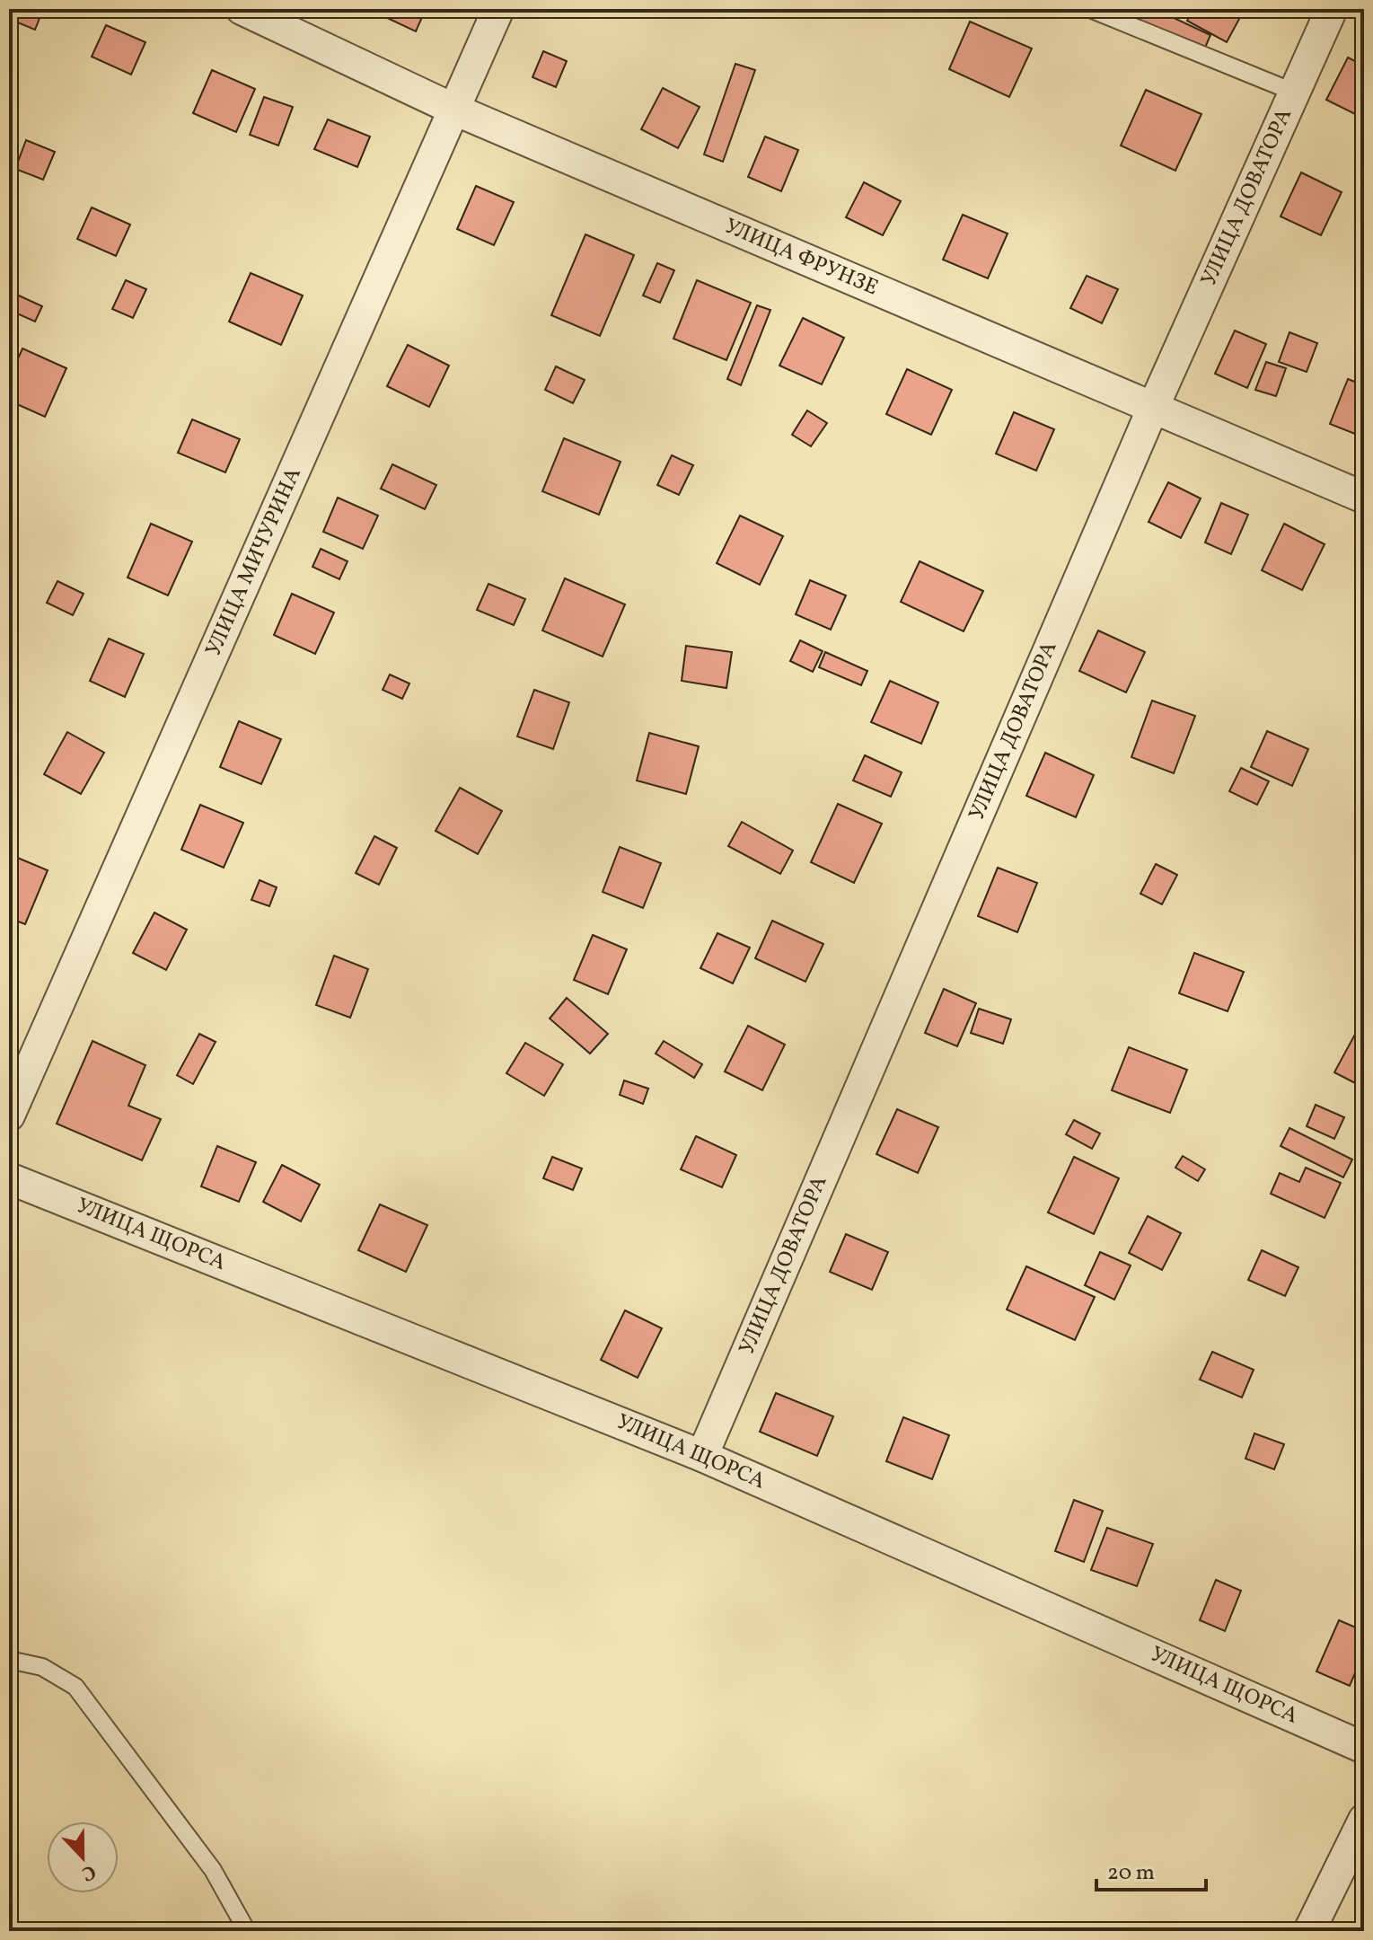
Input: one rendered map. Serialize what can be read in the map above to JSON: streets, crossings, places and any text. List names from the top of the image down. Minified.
{"streets":{"street":["УЛИЦА ДОВАТОРА","УЛИЦА ФРУНЗЕ","УЛИЦА МИЧУРИНА","УЛИЦА ЩОРСА"]},"crossings":[["УЛИЦА ДОВАТОРА","УЛИЦА ФРУНЗЕ"],["УЛИЦА ДОВАТОРА","УЛИЦА ЩОРСА"],["УЛИЦА ФРУНЗЕ","УЛИЦА МИЧУРИНА"]],"scale_bar":"20 m","north":"bottom"}
